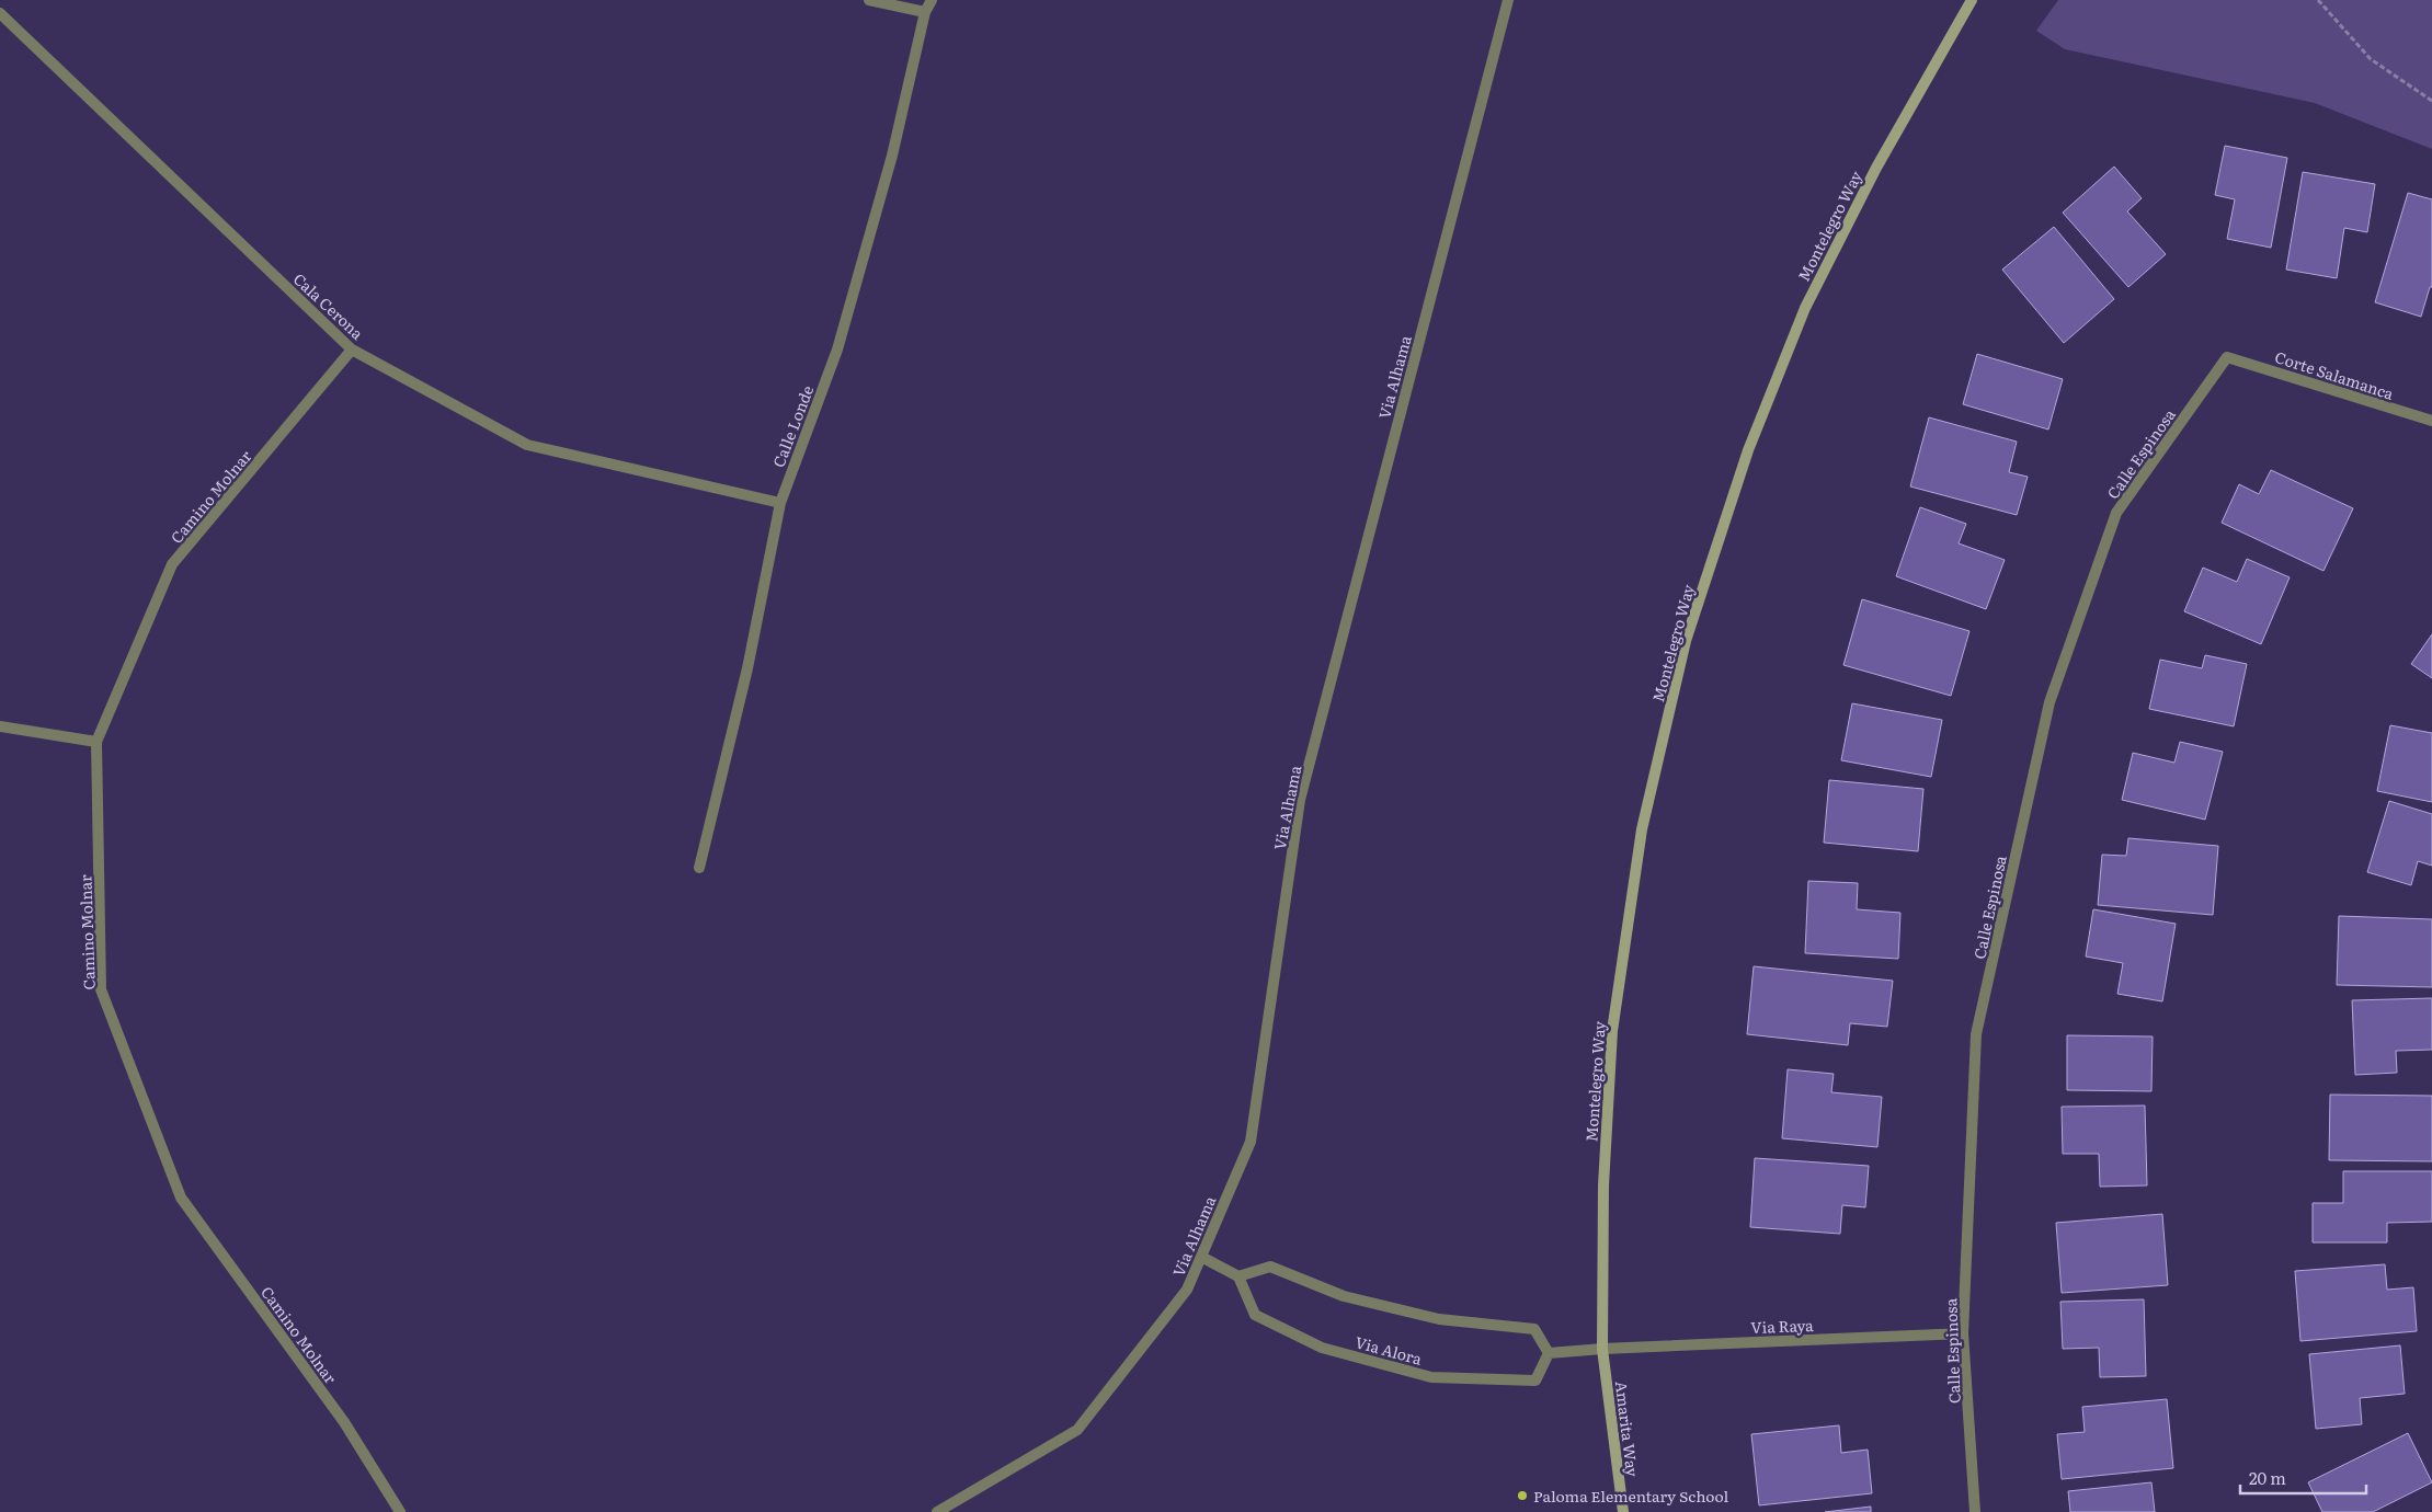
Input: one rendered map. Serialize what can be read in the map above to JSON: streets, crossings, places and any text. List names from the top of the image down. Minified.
{"streets":{"street":["Montelegro Way","Cala Cerona","Corte Salamanca","Via Alhama","Calle Londe","Calle Espinosa","Camino Molnar","Via Raya","Via Alora","Amarita Way"]},"crossings":[["Montelegro Way","Via Raya"],["Montelegro Way","Amarita Way"],["Cala Cerona","Calle Londe"],["Cala Cerona","Camino Molnar"],["Corte Salamanca","Calle Espinosa"],["Calle Espinosa","Via Raya"],["Via Raya","Amarita Way"]],"places":["Paloma Elementary School"],"scale_bar":"20 m"}
